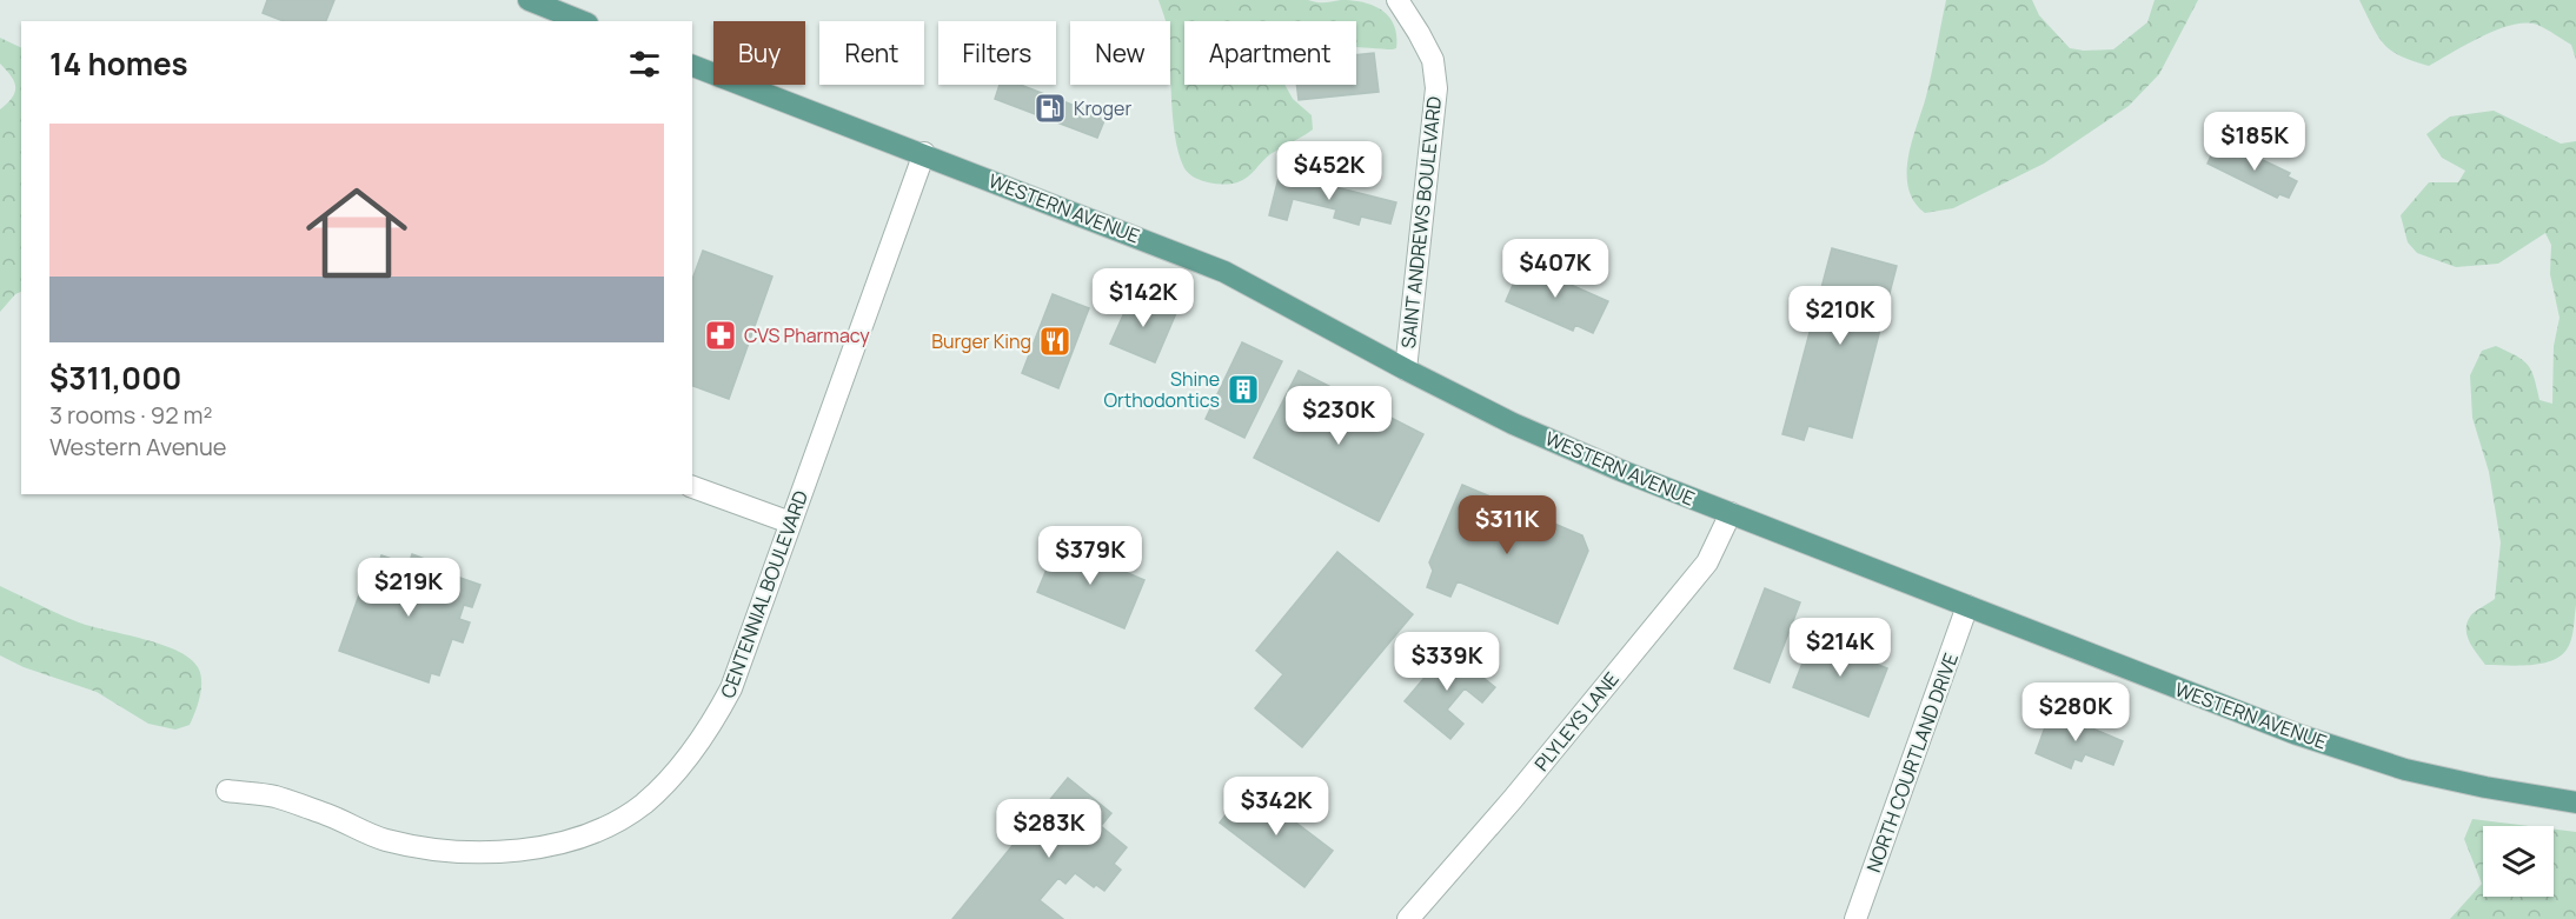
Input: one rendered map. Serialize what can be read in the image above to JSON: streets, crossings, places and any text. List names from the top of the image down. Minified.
{"streets":{"main road":["WESTERN AVENUE"],"street":["SAINT ANDREWS BOULEVARD","CENTENNIAL BOULEVARD","PLYLEYS LANE","NORTH COURTLAND DRIVE"]},"crossings":[["WESTERN AVENUE","SAINT ANDREWS BOULEVARD"],["WESTERN AVENUE","CENTENNIAL BOULEVARD"],["WESTERN AVENUE","PLYLEYS LANE"],["WESTERN AVENUE","NORTH COURTLAND DRIVE"]],"places":{"fuel station":["Kroger"],"pharmacy":["CVS Pharmacy"],"restaurant":["Burger King"],"building":["Shine Orthodontics"]},"page":{"chip":["Buy","Rent","Filters","New","Apartment"],"heading":"14 homes","list":[{"name":"$311,000","note":"3 rooms · 92 m² · Western Avenue"}],"price":["$185K","$452K","$407K","$142K","$210K","$230K","$311K","$379K","$219K","$214K","$339K","$280K","$342K","$283K"]}}
